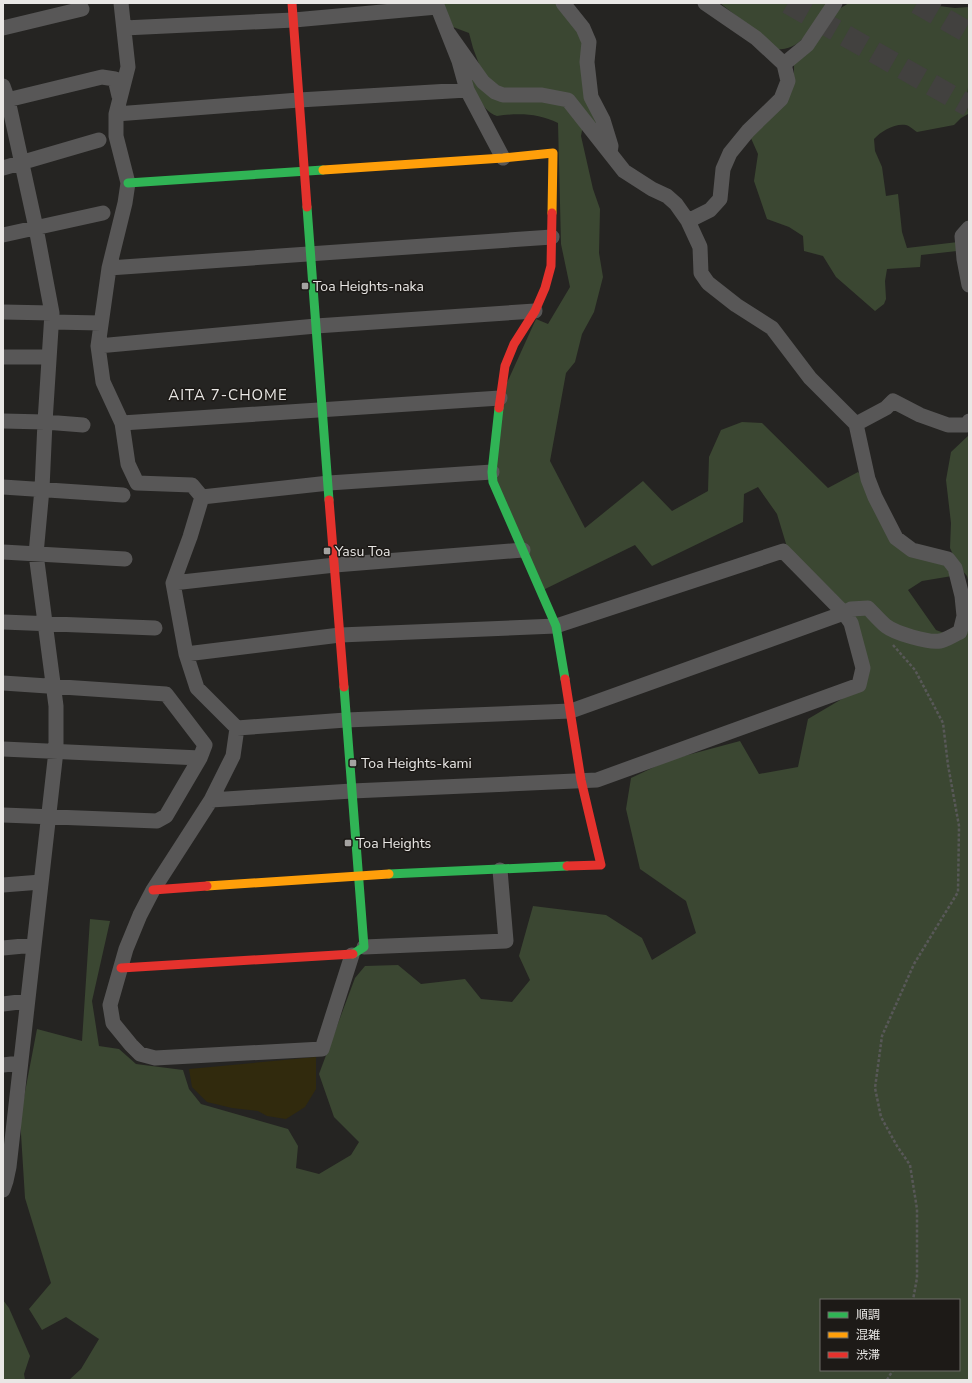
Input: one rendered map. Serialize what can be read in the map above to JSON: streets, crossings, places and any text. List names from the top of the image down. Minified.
{"districts":["AITA 7-CHOME"],"places":{"transit":["Toa Heights-naka","Yasu Toa","Toa Heights-kami","Toa Heights"]},"legend":["順調","混雑","渋滞"]}
